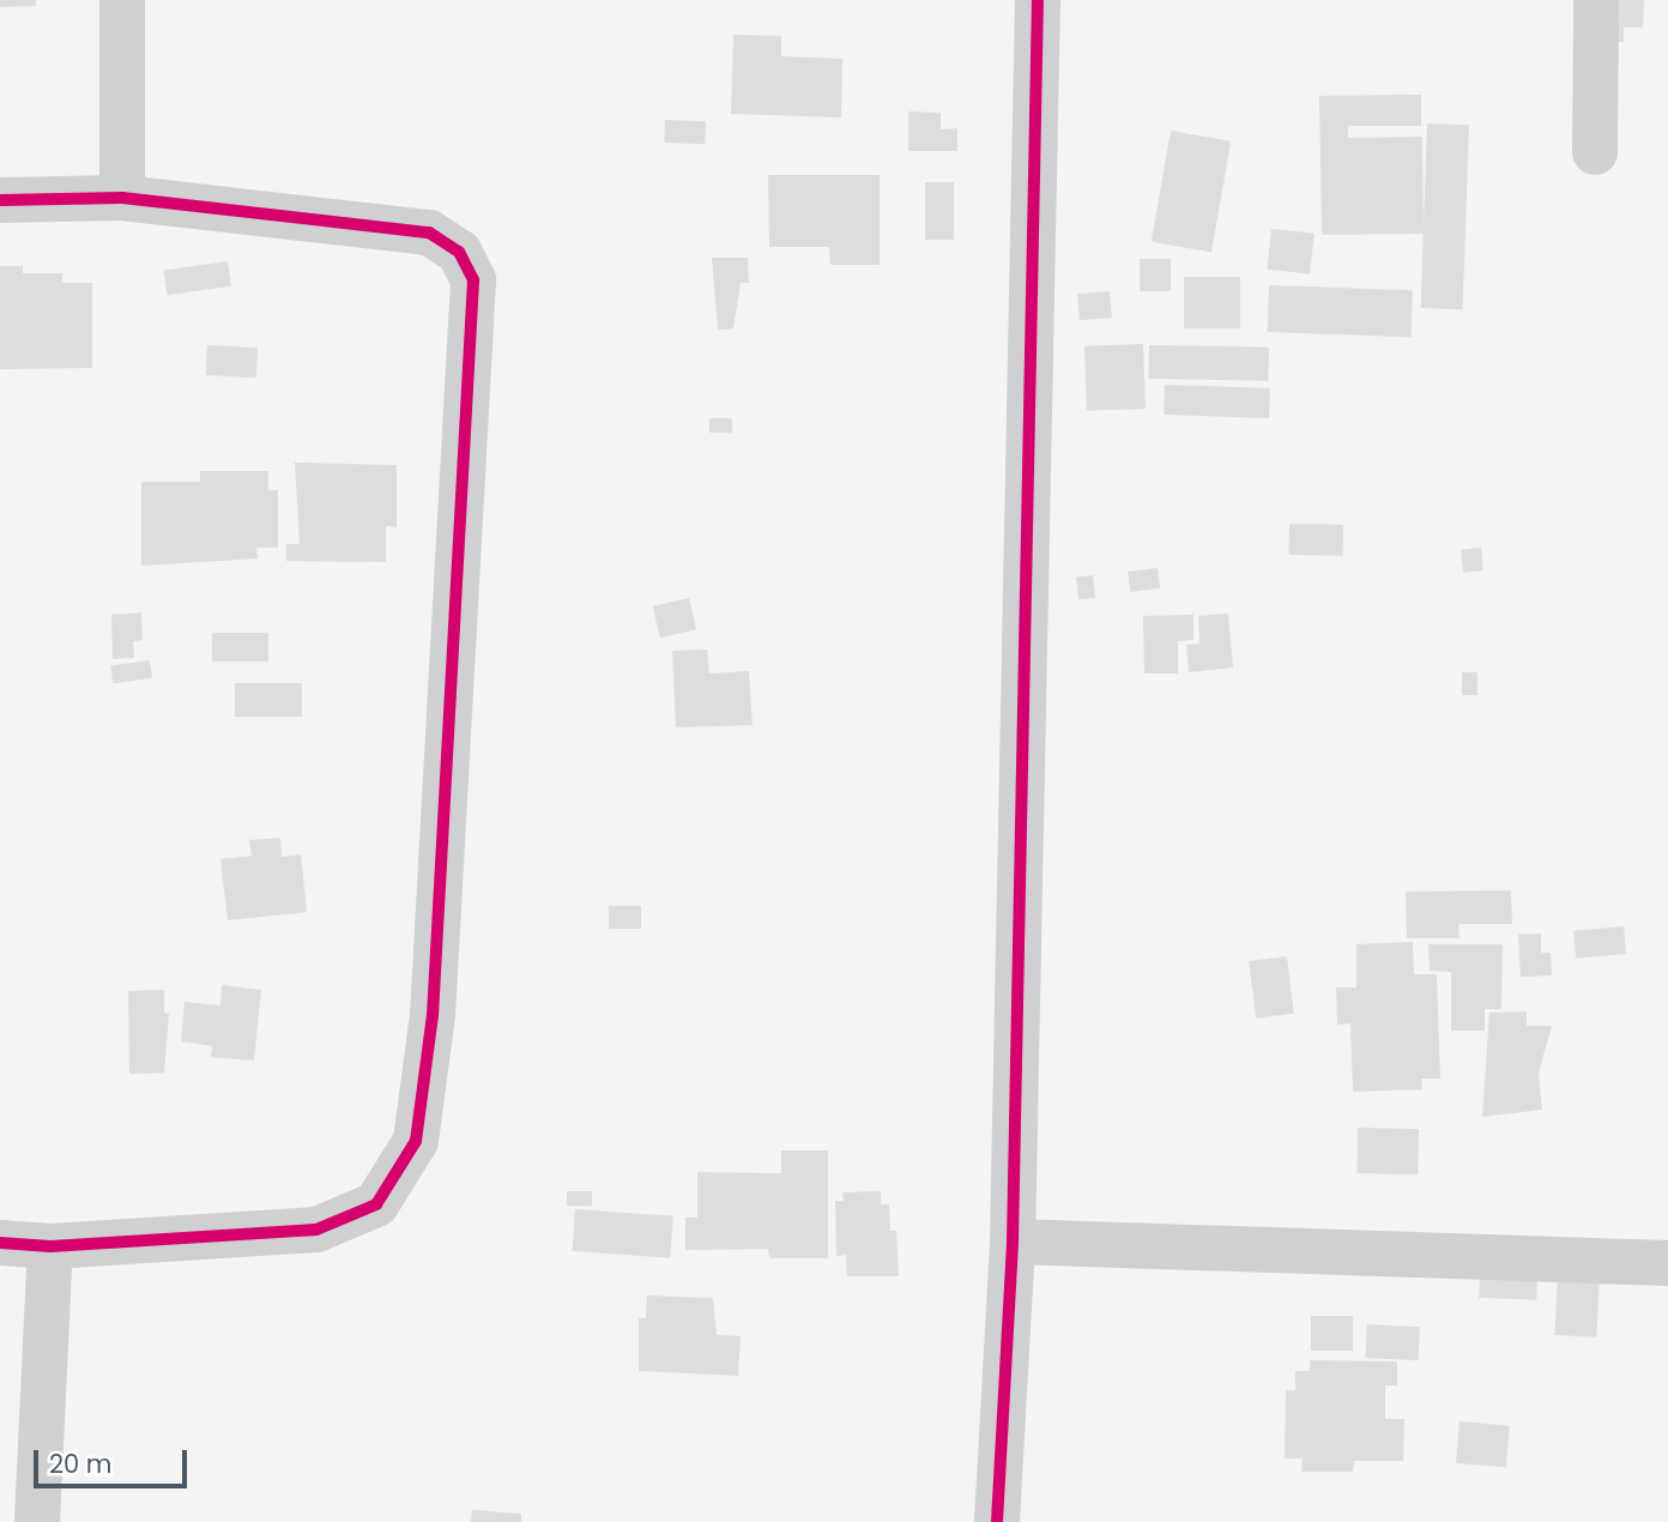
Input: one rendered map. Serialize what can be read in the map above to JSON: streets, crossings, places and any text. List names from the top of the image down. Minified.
{"scale_bar":"20 m"}
